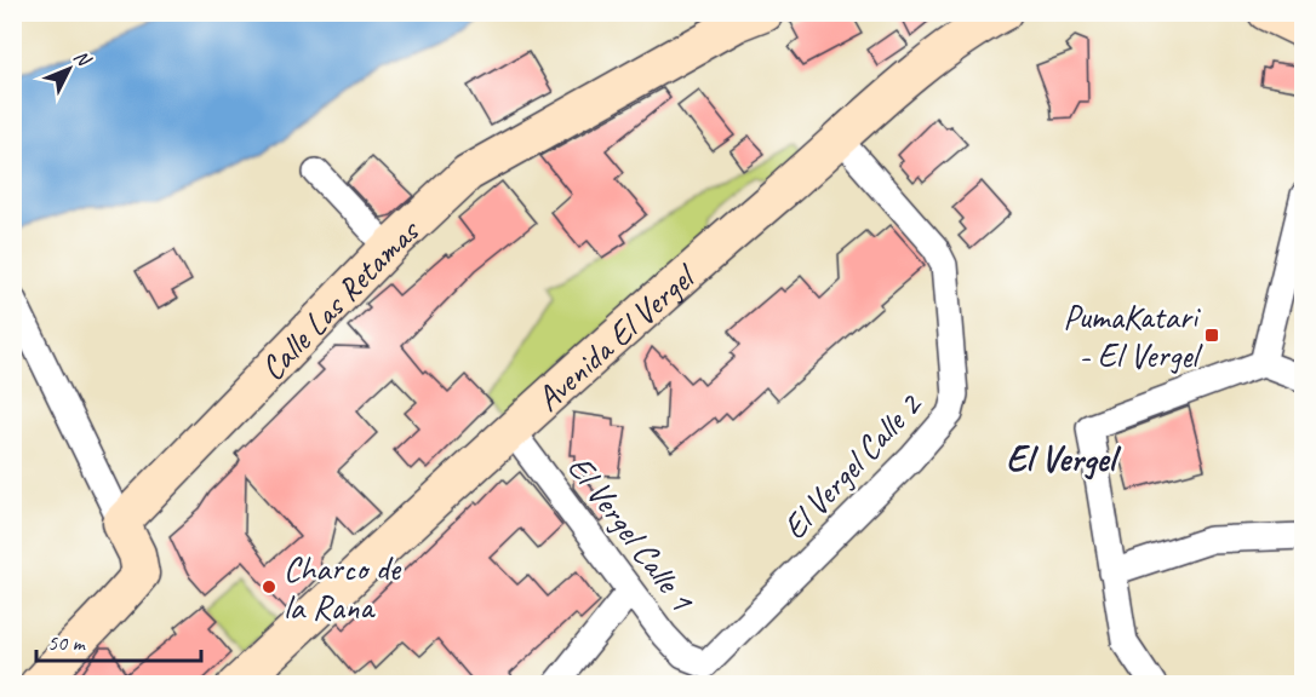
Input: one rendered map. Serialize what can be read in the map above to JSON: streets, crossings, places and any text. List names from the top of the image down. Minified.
{"streets":{"main road":["Calle Las Retamas","Avenida El Vergel"],"street":["El Vergel Calle 2","El Vergel Calle 1"]},"crossings":[["Avenida El Vergel","El Vergel Calle 2"],["Avenida El Vergel","El Vergel Calle 1"],["El Vergel Calle 2","El Vergel Calle 1"]],"districts":["El Vergel"],"places":{"transit":["PumaKatari - El Vergel"],"other":["Charco de la Rana"]},"scale_bar":"50 m","north":"top right"}
